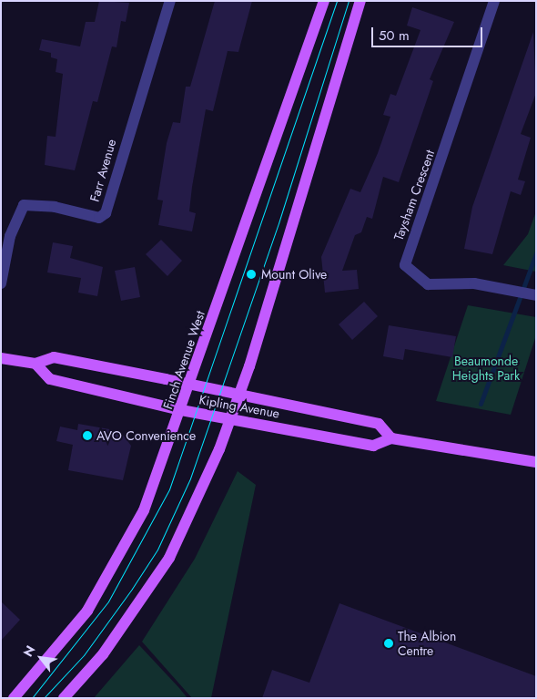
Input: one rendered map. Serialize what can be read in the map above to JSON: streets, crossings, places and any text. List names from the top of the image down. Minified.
{"streets":{"main road":["Finch Avenue West","Kipling Avenue"],"street":["Farr Avenue","Taysham Crescent"]},"crossings":[["Finch Avenue West","Kipling Avenue"]],"parks":["Beaumonde Heights Park"],"places":["Mount Olive","AVO Convenience","The Albion Centre"],"scale_bar":"50 m","north":"top left"}
